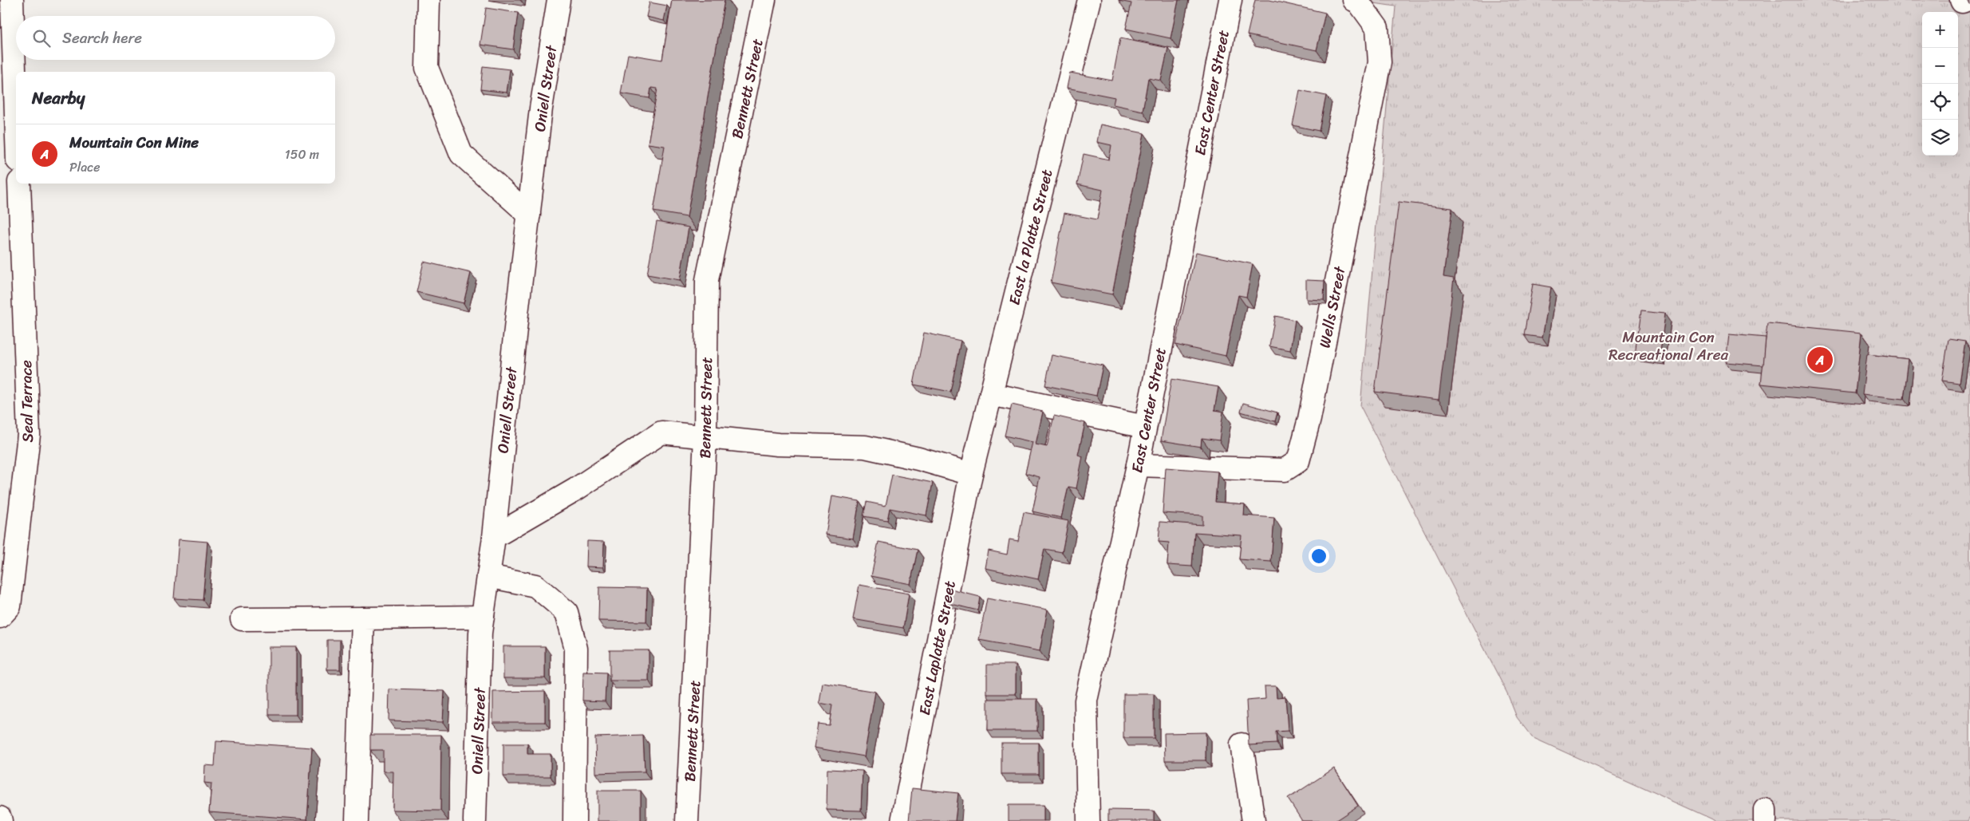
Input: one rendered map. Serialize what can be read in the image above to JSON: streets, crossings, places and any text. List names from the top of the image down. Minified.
{"streets":{"street":["Oniell Street","Bennett Street","East Center Street","East la Platte Street","Wells Street","Seal Terrace","East Laplatte Street"]},"crossings":[["East Center Street","Wells Street"],["East la Platte Street","East Laplatte Street"]],"parks":["Mountain Con Recreational Area"],"page":{"map_buttons":["+","−"],"search":"Search here","heading":"Nearby","list":[{"mark":"A","name":"Mountain Con Mine","note":"Place","value":"150 m"}],"pins":"A"}}
